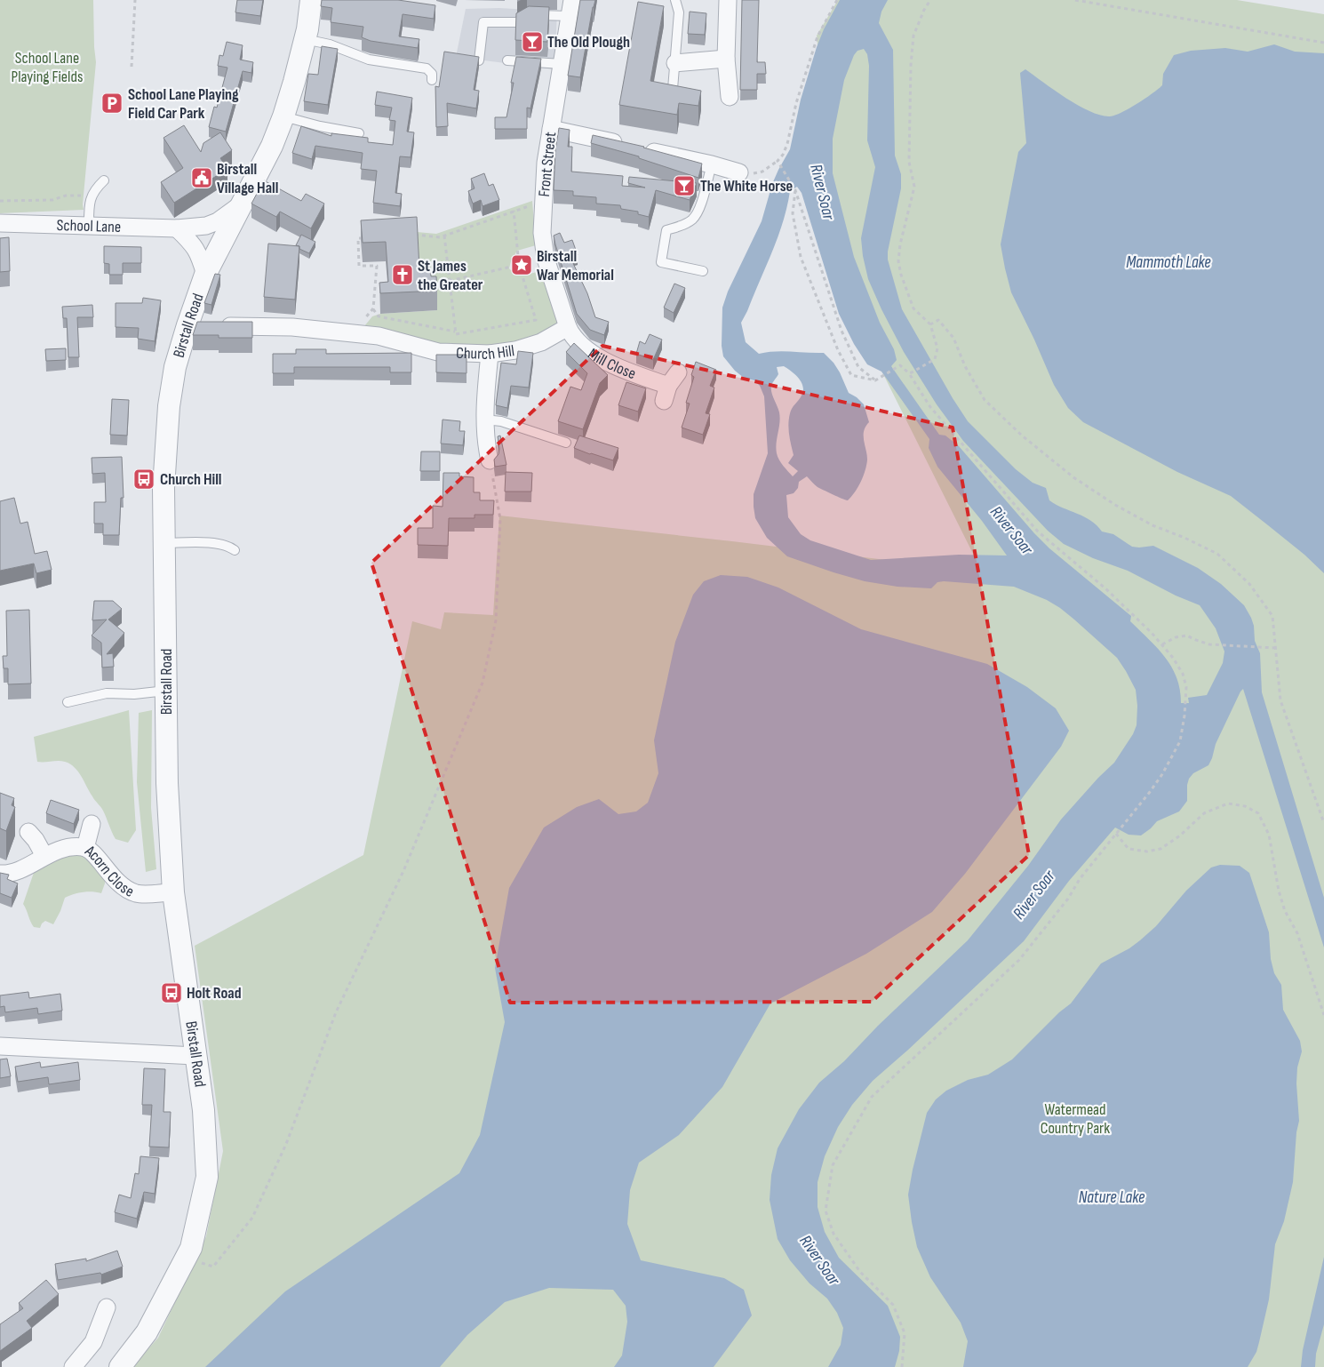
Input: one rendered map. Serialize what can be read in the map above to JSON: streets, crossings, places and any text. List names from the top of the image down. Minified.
{"streets":{"street":["Front Street","School Lane","Birstall Road","Church Hill","Mill Close","Acorn Close"]},"crossings":[["Front Street","Church Hill"],["Front Street","Mill Close"],["School Lane","Birstall Road"],["Birstall Road","Church Hill"],["Birstall Road","Acorn Close"],["Church Hill","Mill Close"]],"water":["River Soar","Mammoth Lake","Nature Lake"],"parks":["School Lane Playing Fields","Watermead Country Park"],"places":{"bar":["The Old Plough","The White Horse"],"parking":["School Lane Playing Field Car Park"],"public building":["Birstall Village Hall"],"place":["Birstall War Memorial"],"church":["St James the Greater"],"bus stop":["Church Hill","Holt Road"]}}
